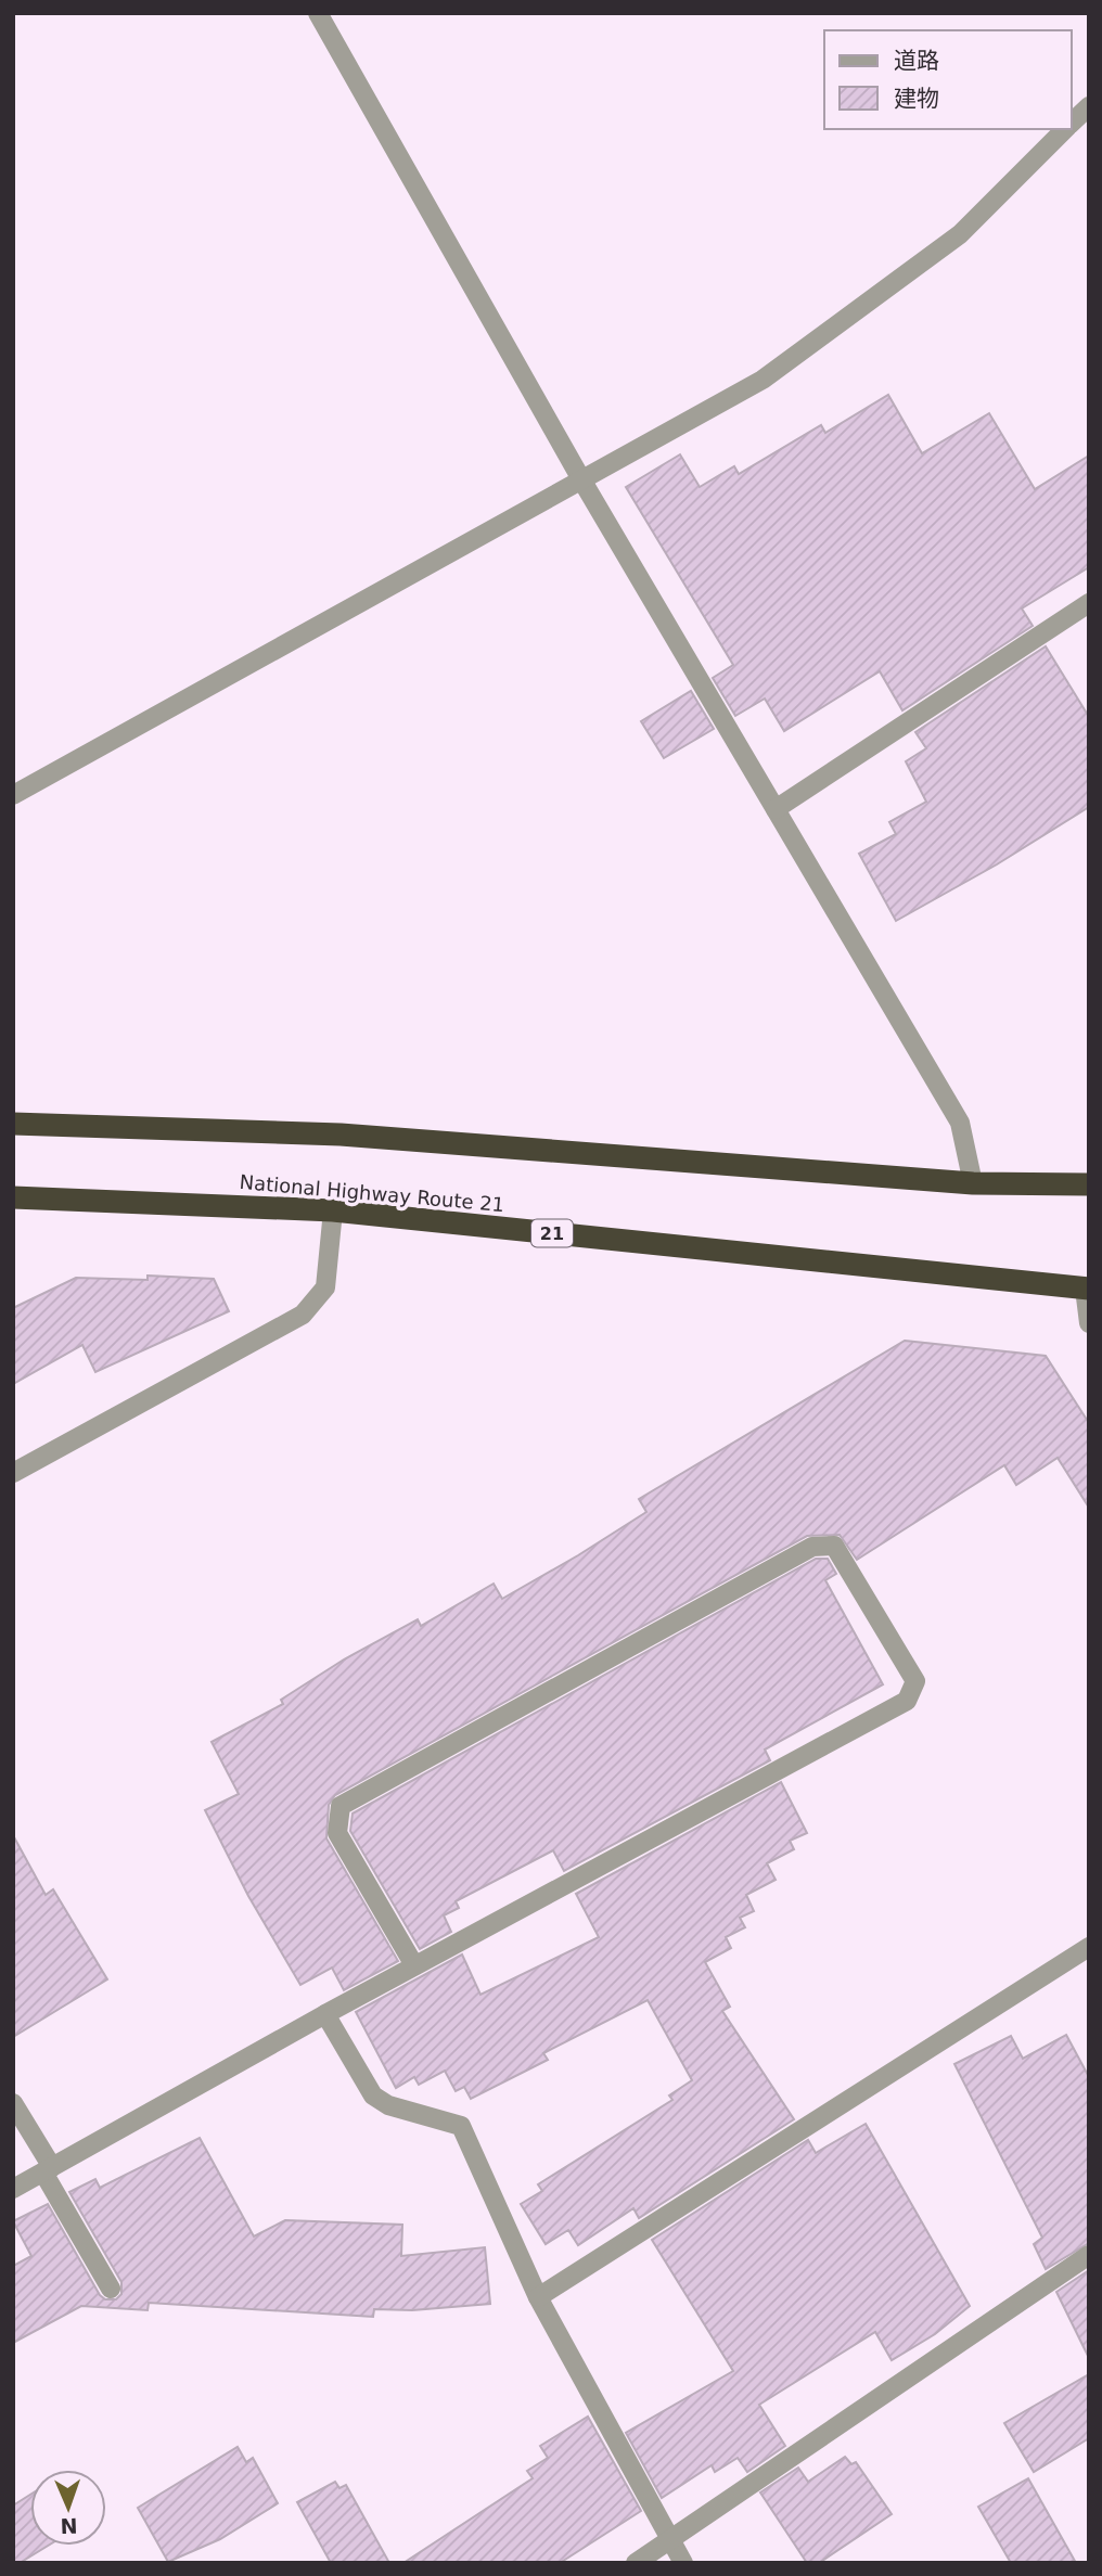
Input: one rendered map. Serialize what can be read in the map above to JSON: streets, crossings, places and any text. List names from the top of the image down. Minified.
{"streets":{"highway":["National Highway Route 21","21"]},"legend":["道路","建物"],"north":"bottom"}
